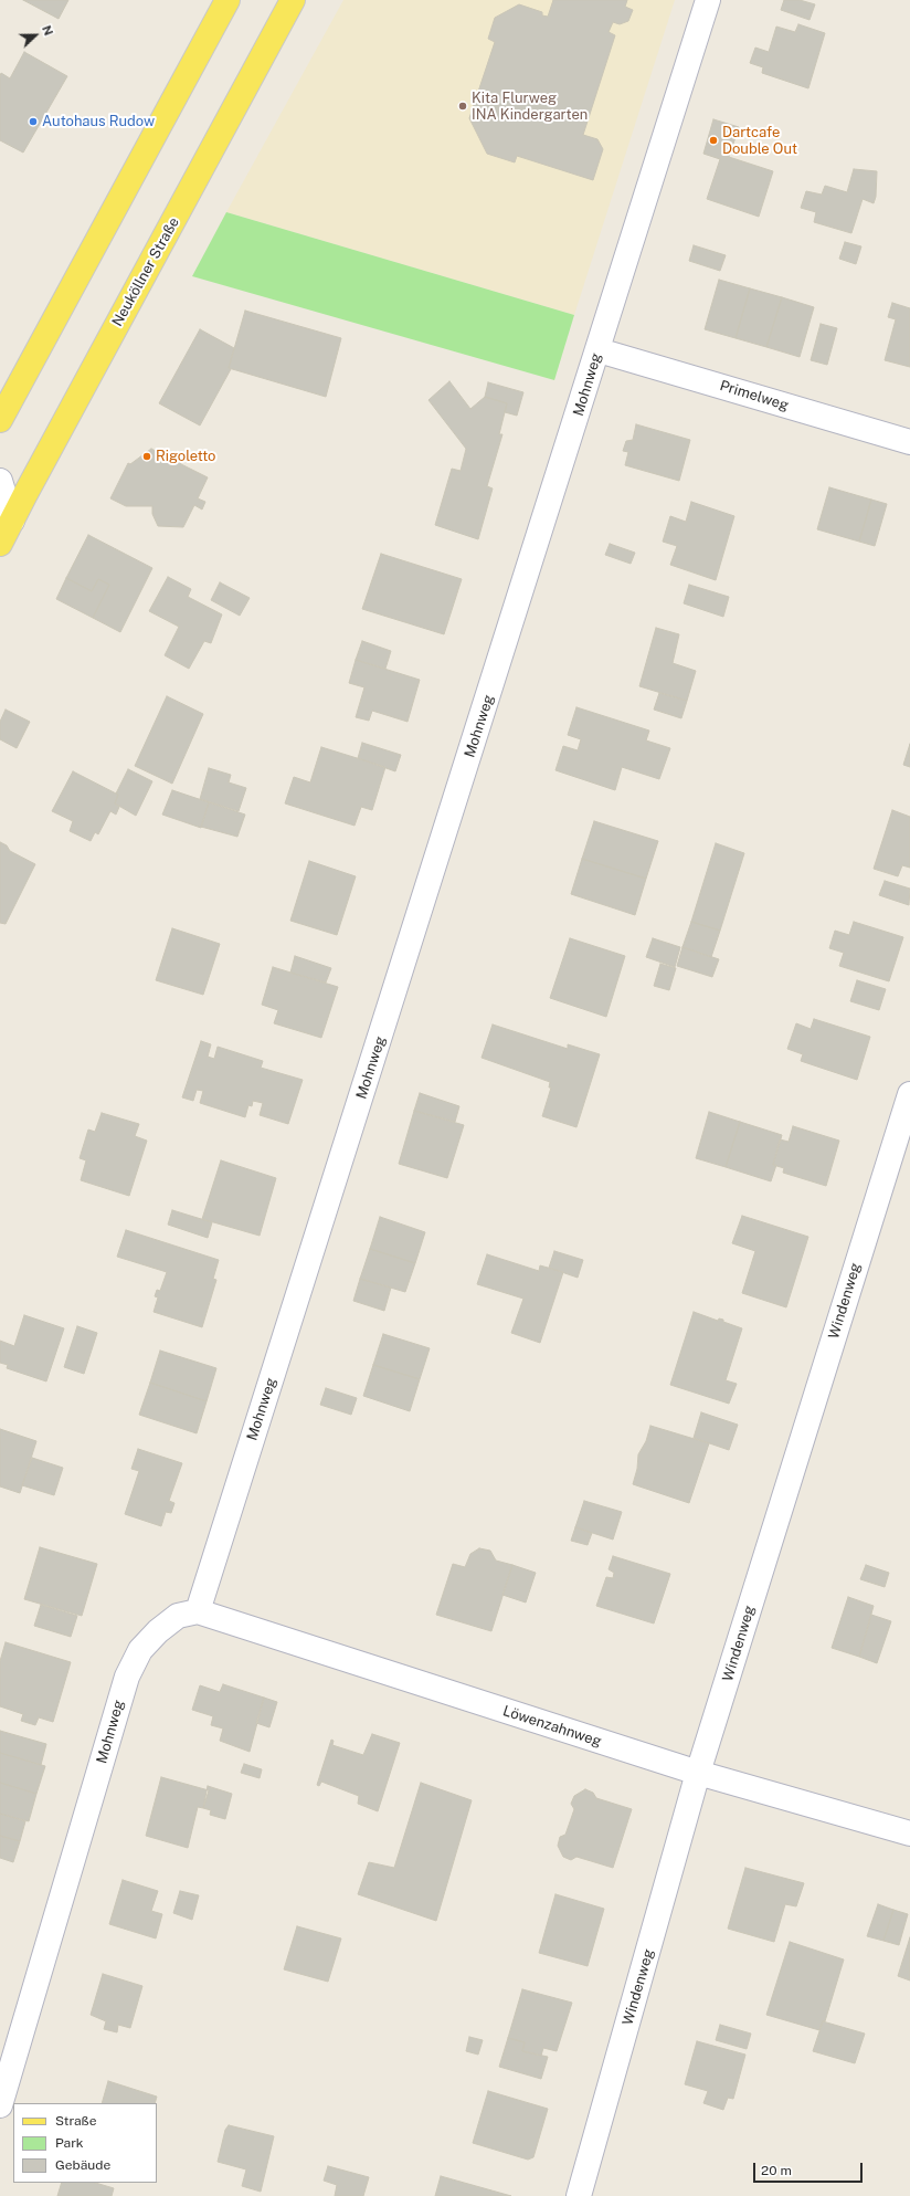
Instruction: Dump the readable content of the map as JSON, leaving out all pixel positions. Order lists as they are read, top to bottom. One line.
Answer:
{"streets":{"main road":["Neuköllner Straße"],"street":["Mohnweg","Primelweg","Windenweg","Löwenzahnweg"]},"crossings":[["Mohnweg","Primelweg"],["Mohnweg","Löwenzahnweg"],["Windenweg","Löwenzahnweg"]],"places":["Kita Flurweg INA Kindergarten","Autohaus Rudow","Dartcafe Double Out","Rigoletto"],"legend":["Straße","Park","Gebäude"],"scale_bar":"20 m","north":"right"}
